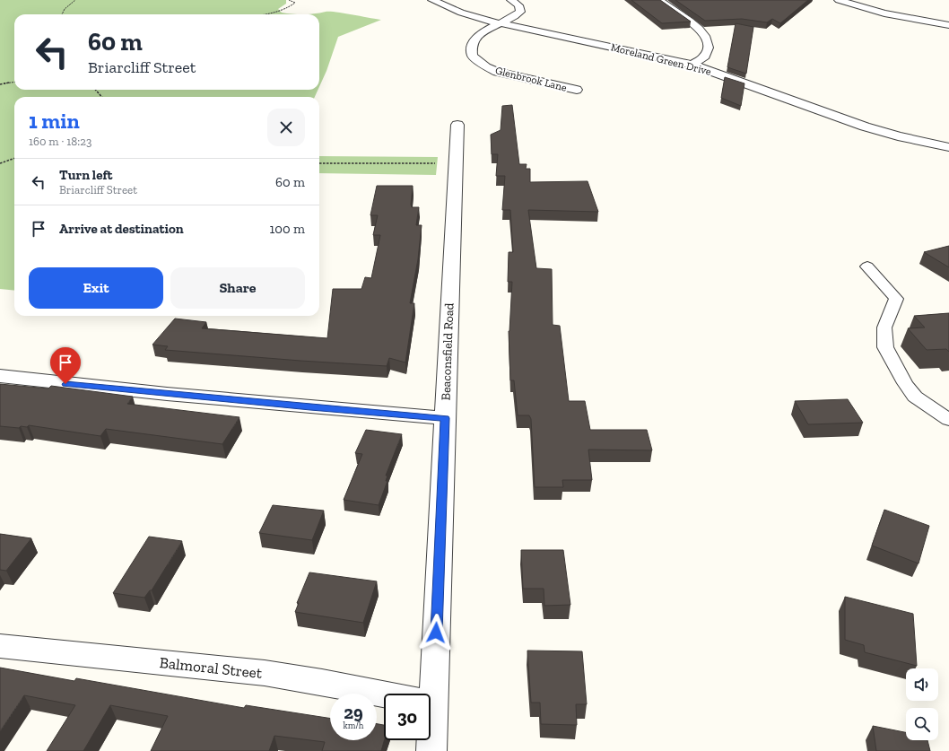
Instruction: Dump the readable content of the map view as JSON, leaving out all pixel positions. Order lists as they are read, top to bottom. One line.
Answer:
{"streets":{"street":["Moreland Green Drive","Glenbrook Lane","Beaconsfield Road","Balmoral Street"]},"crossings":[["Moreland Green Drive","Glenbrook Lane"]],"page":{"turn":["60 m","Briarcliff Street"],"heading":["1 min","160 m · 18:23"],"list":[{"name":"Turn left","note":"Briarcliff Street","value":"60 m"},{"name":"Arrive at destination","value":"100 m"}],"buttons":["Exit","Share"],"speed":"29 km/h","limit":"30"}}
